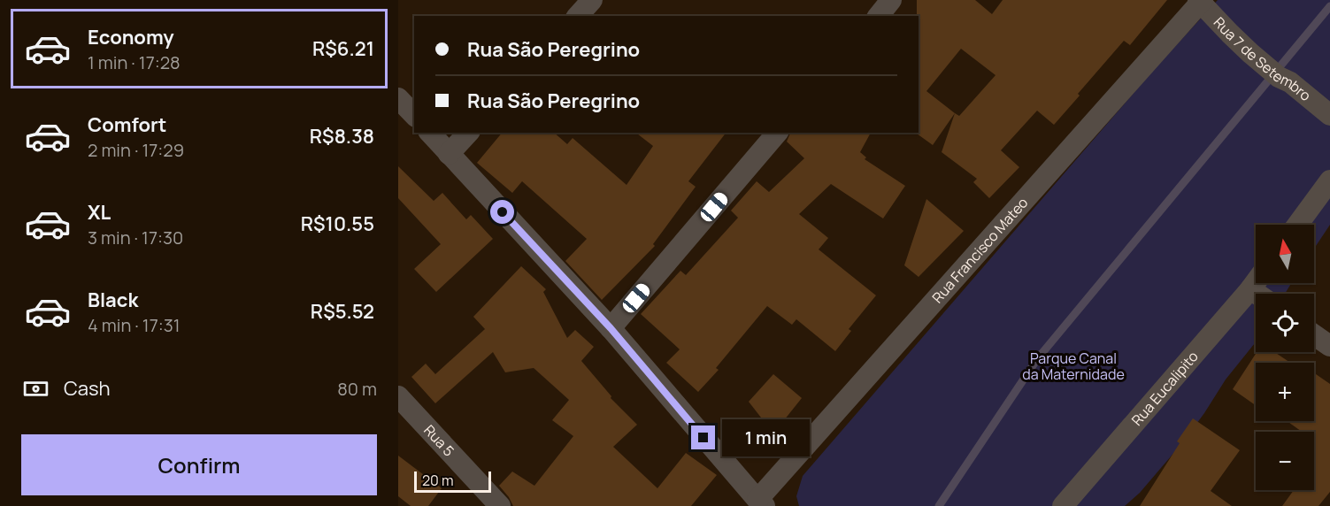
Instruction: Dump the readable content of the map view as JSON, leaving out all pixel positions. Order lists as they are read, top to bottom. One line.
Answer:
{"streets":{"street":["Rua 7 de Setembro","Rua Francisco Mateo","Rua Eucalipito","Rua 5"]},"crossings":[["Rua 7 de Setembro","Rua Francisco Mateo"]],"parks":["Parque Canal da Maternidade"],"scale_bar":"20 m","north":"top","page":{"list":[{"name":"Economy","note":"1 min · 17:28","value":"R$6.21"},{"name":"Comfort","note":"2 min · 17:29","value":"R$8.38"},{"name":"XL","note":"3 min · 17:30","value":"R$10.55"},{"name":"Black","note":"4 min · 17:31","value":"R$5.52"}],"banner":["Rua São Peregrino","Rua São Peregrino"],"map_buttons":["+","−"],"pay":["Cash","80 m"],"bubble":"1 min","buttons":"Confirm","scale":"20 m"}}
